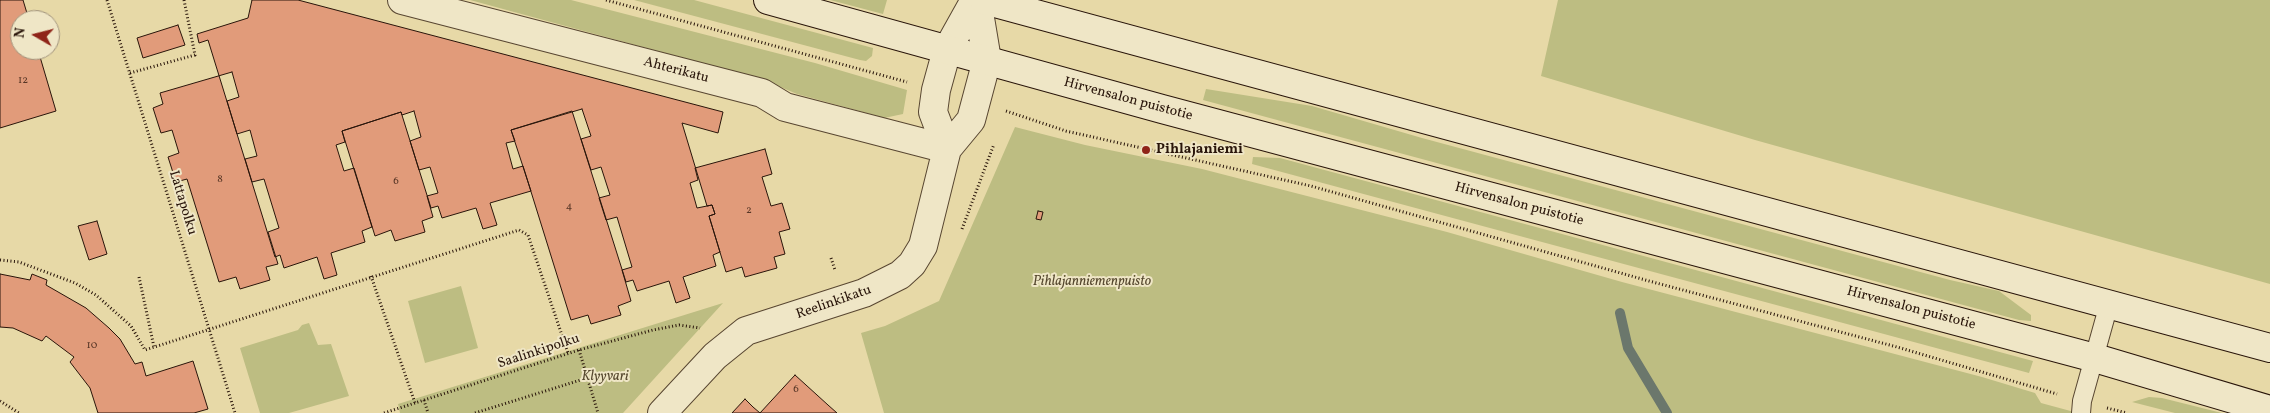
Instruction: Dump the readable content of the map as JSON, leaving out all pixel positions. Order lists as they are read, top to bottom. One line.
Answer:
{"streets":{"main road":["Ahterikatu","Hirvensalon puistotie","Reelinkikatu"],"path":["Lattapolku","Saalinkipolku"]},"crossings":[["Ahterikatu","Reelinkikatu"],["Hirvensalon puistotie","Reelinkikatu"]],"parks":["Pihlajanniemenpuisto","Klyyvari"],"places":["Pihlajaniemi"],"house_numbers":["12","8","6","4","2","10","6"],"north":"left"}
